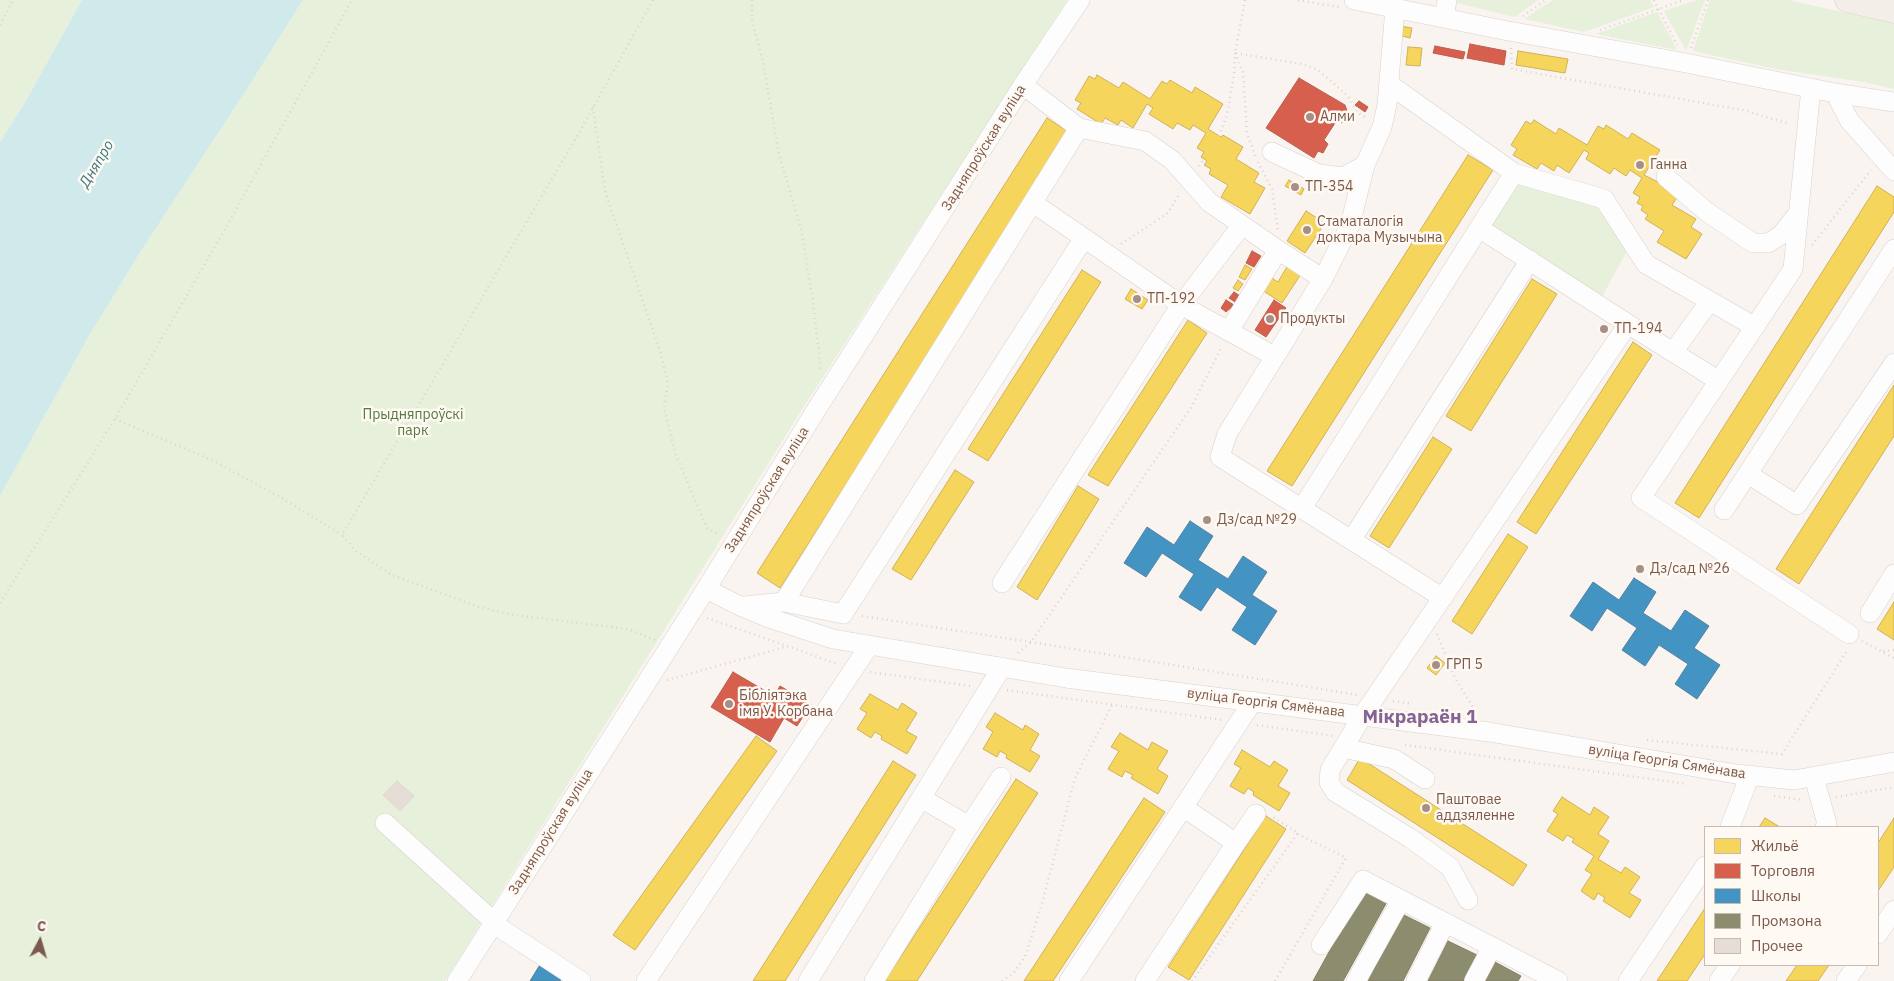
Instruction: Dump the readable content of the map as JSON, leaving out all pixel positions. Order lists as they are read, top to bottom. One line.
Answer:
{"streets":{"street":["Задняпроўская вуліца","вуліца Георгія Сямёнава"]},"crossings":[["Задняпроўская вуліца","вуліца Георгія Сямёнава"]],"districts":["Мікрараён 1"],"water":["Дняпро"],"parks":["Прыдняпроўскі парк"],"places":["Алми","Ганна","ТП-354","Стаматалогія доктара Музычына","ТП-192","Продукты","ТП-194","Дз/сад №29","Дз/сад №26","ГРП 5","Бібліятэка імя У. Корбана","Паштовае аддзяленне"],"legend":["Жильё","Торговля","Школы","Промзона","Прочее"],"north":"top"}
